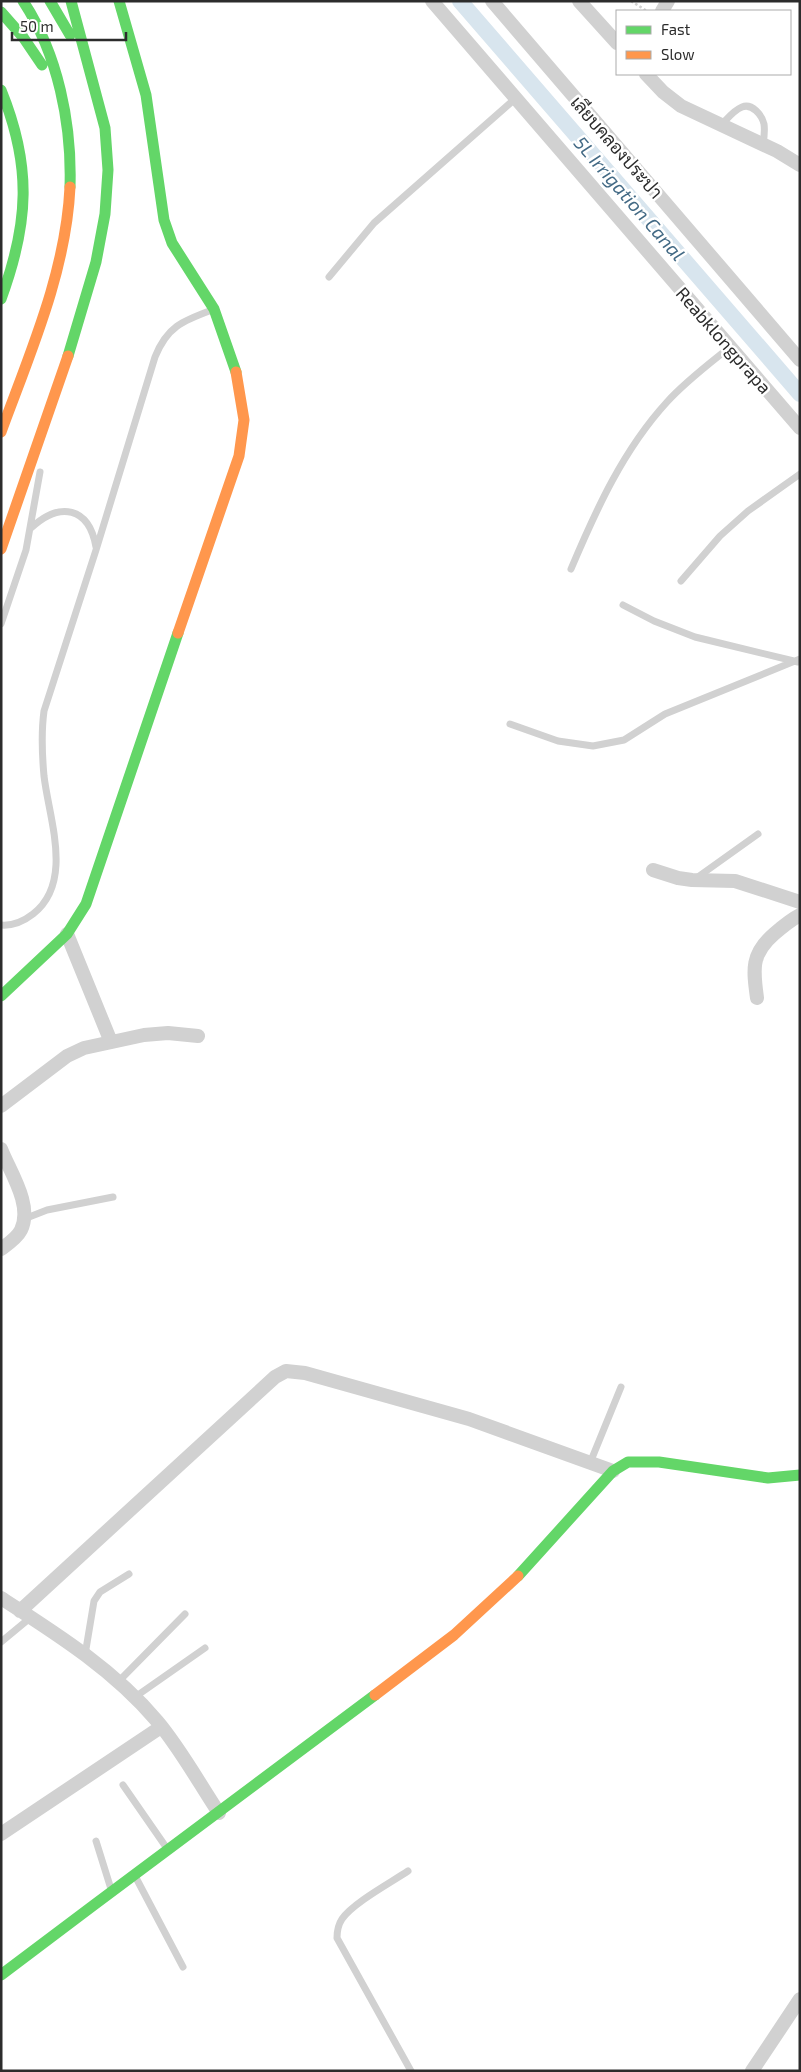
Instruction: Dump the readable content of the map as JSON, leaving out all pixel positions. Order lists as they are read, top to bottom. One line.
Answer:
{"streets":{"street":["เลียบคลองประปา","Reabklongprapa"]},"water":["5L Irrigation Canal"],"legend":["Fast","Slow"],"scale_bar":"50 m"}
